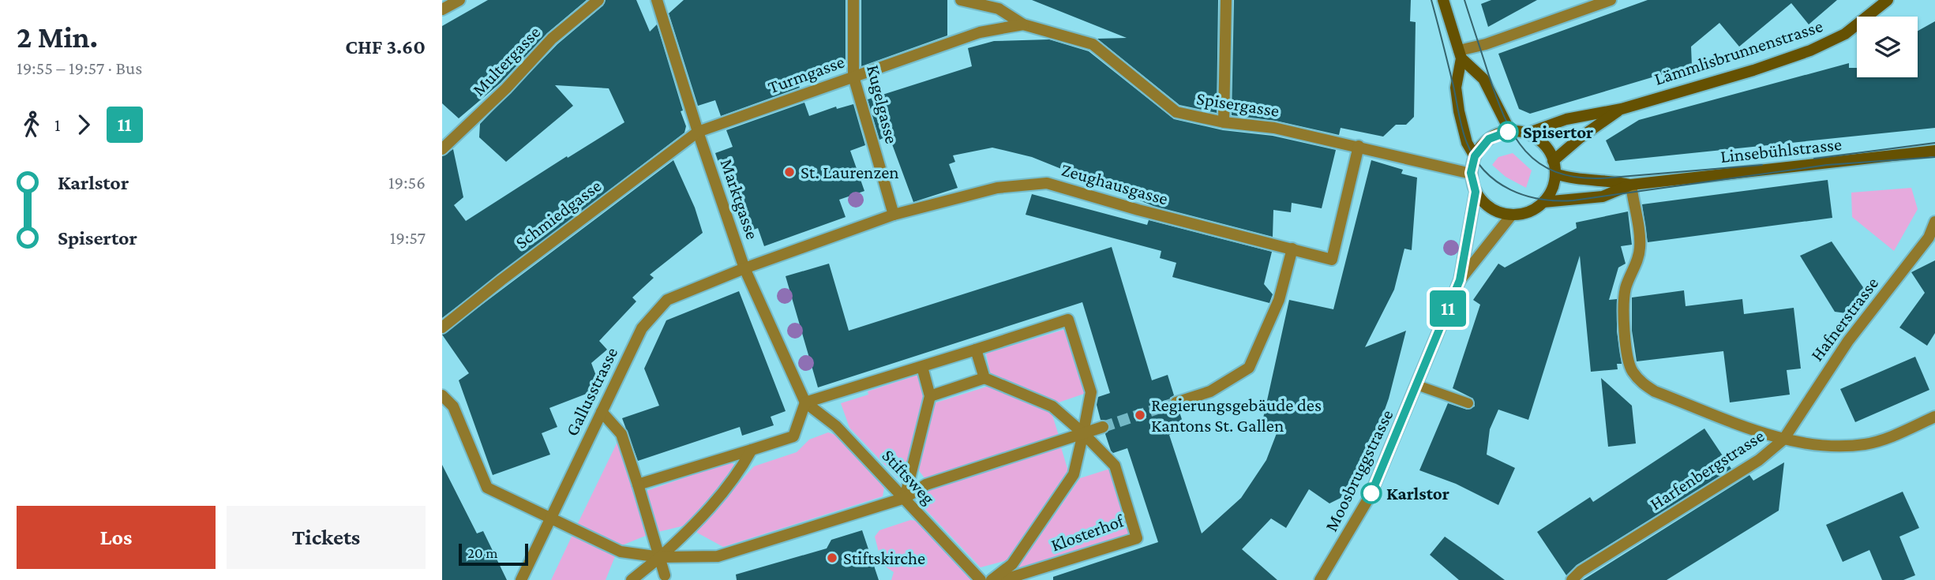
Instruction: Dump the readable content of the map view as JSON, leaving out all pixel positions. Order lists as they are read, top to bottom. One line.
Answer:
{"streets":{"main road":["Lämmlisbrunnenstrasse","Linsebühlstrasse"],"street":["Multergasse","Turmgasse","Kugelgasse","Spisergasse","Zeughausgasse","Marktgasse","Schmiedgasse","Hafnerstrasse","Gallusstrasse","Harfenbergstrasse","Moosbruggstrasse","Stiftsweg","Klosterhof"]},"crossings":[["Lämmlisbrunnenstrasse","Spisergasse"],["Lämmlisbrunnenstrasse","Linsebühlstrasse"],["Lämmlisbrunnenstrasse","Moosbruggstrasse"],["Turmgasse","Kugelgasse"],["Turmgasse","Spisergasse"],["Turmgasse","Marktgasse"],["Turmgasse","Schmiedgasse"],["Kugelgasse","Zeughausgasse"],["Spisergasse","Linsebühlstrasse"],["Spisergasse","Zeughausgasse"],["Spisergasse","Moosbruggstrasse"],["Linsebühlstrasse","Harfenbergstrasse"],["Linsebühlstrasse","Moosbruggstrasse"],["Zeughausgasse","Marktgasse"],["Zeughausgasse","Gallusstrasse"],["Marktgasse","Schmiedgasse"],["Marktgasse","Gallusstrasse"],["Marktgasse","Stiftsweg"],["Marktgasse","Klosterhof"],["Hafnerstrasse","Harfenbergstrasse"],["Stiftsweg","Klosterhof"]],"places":["Spisertor","St. Laurenzen","Regierungsgebäude des Kantons St. Gallen","Karlstor","Stiftskirche"],"lines":["bus line 11"],"scale_bar":"20 m","page":{"heading":["2 Min.","19:55 – 19:57 · Bus","CHF 3.60"],"on_map":"11","legs":["1","11"],"list":[{"name":"Karlstor","value":"19:56"},{"name":"Spisertor","value":"19:57"}],"buttons":["Los","Tickets"],"scale":"20 m"}}
